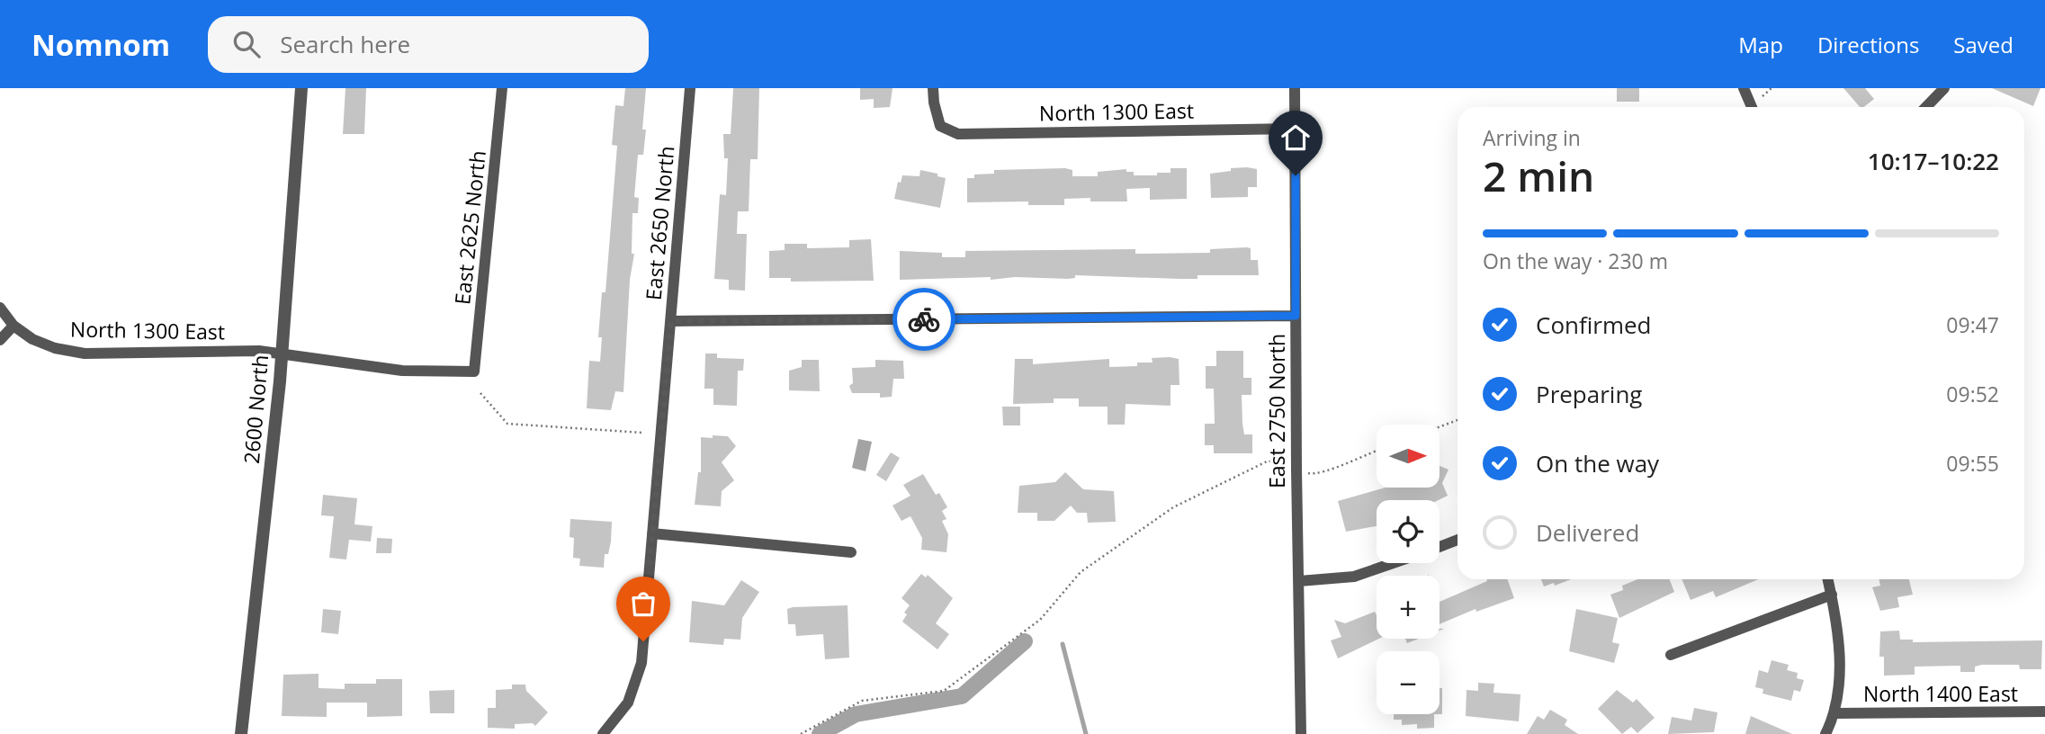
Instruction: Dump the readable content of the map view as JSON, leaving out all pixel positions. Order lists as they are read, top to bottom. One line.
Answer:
{"streets":{"street":["North 1300 East","East 2650 North","East 2625 North","2600 North","East 2750 North","North 1400 East"]},"crossings":[["North 1300 East","East 2625 North"],["North 1300 East","2600 North"],["North 1300 East","East 2750 North"]],"north":"right","page":{"header":"Nomnom","search":"Search here","nav":["Map","Directions","Saved"],"heading":["2 min","Arriving in","10:17–10:22"],"bar":"On the way · 230 m","list":[["Confirmed","09:47"],["Preparing","09:52"],["On the way","09:55"],"Delivered"],"map_buttons":["+","−"]}}
